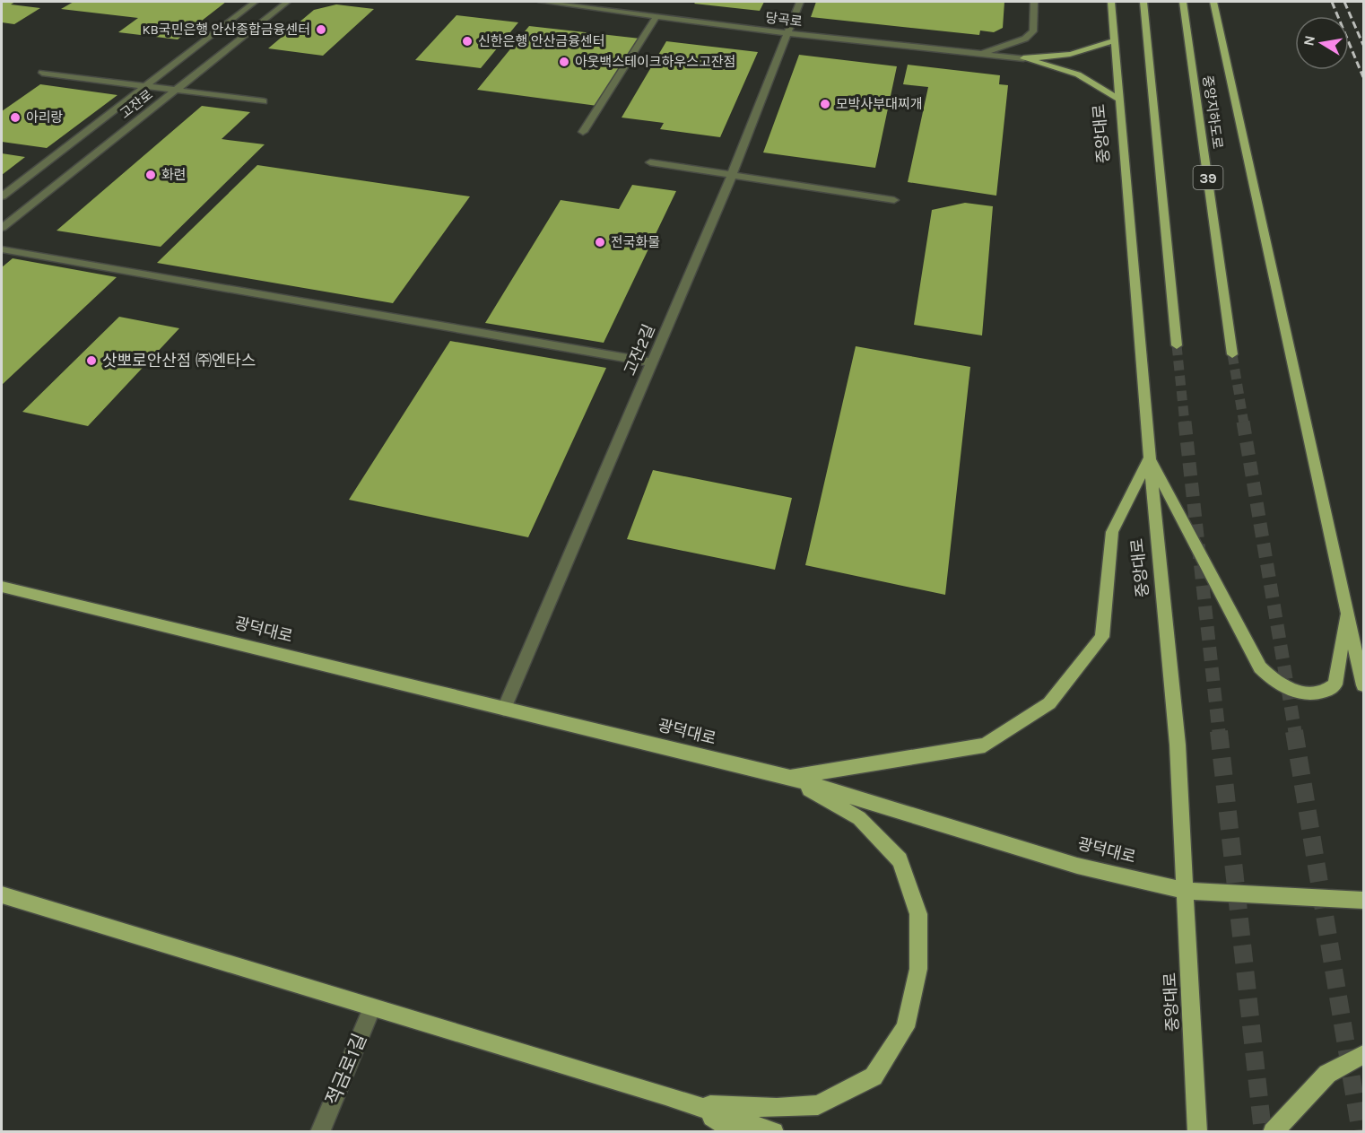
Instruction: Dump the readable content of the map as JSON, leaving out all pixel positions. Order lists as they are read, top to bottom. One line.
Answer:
{"streets":{"main road":["중앙지하도로","중앙대로","39","광덕대로"],"street":["당곡로","고잔로","고잔2길","적금로1길"]},"crossings":[["당곡로","고잔2길"],["중앙대로","광덕대로"],["고잔2길","광덕대로"]],"places":["KB국민은행 안산종합금융센터","신한은행 안산금융센터","아웃백스테이크하우스고잔점","모박사부대찌개","아리랑","화련","전국화물","삿뽀로안산점 ㈜엔타스"],"north":"left"}
